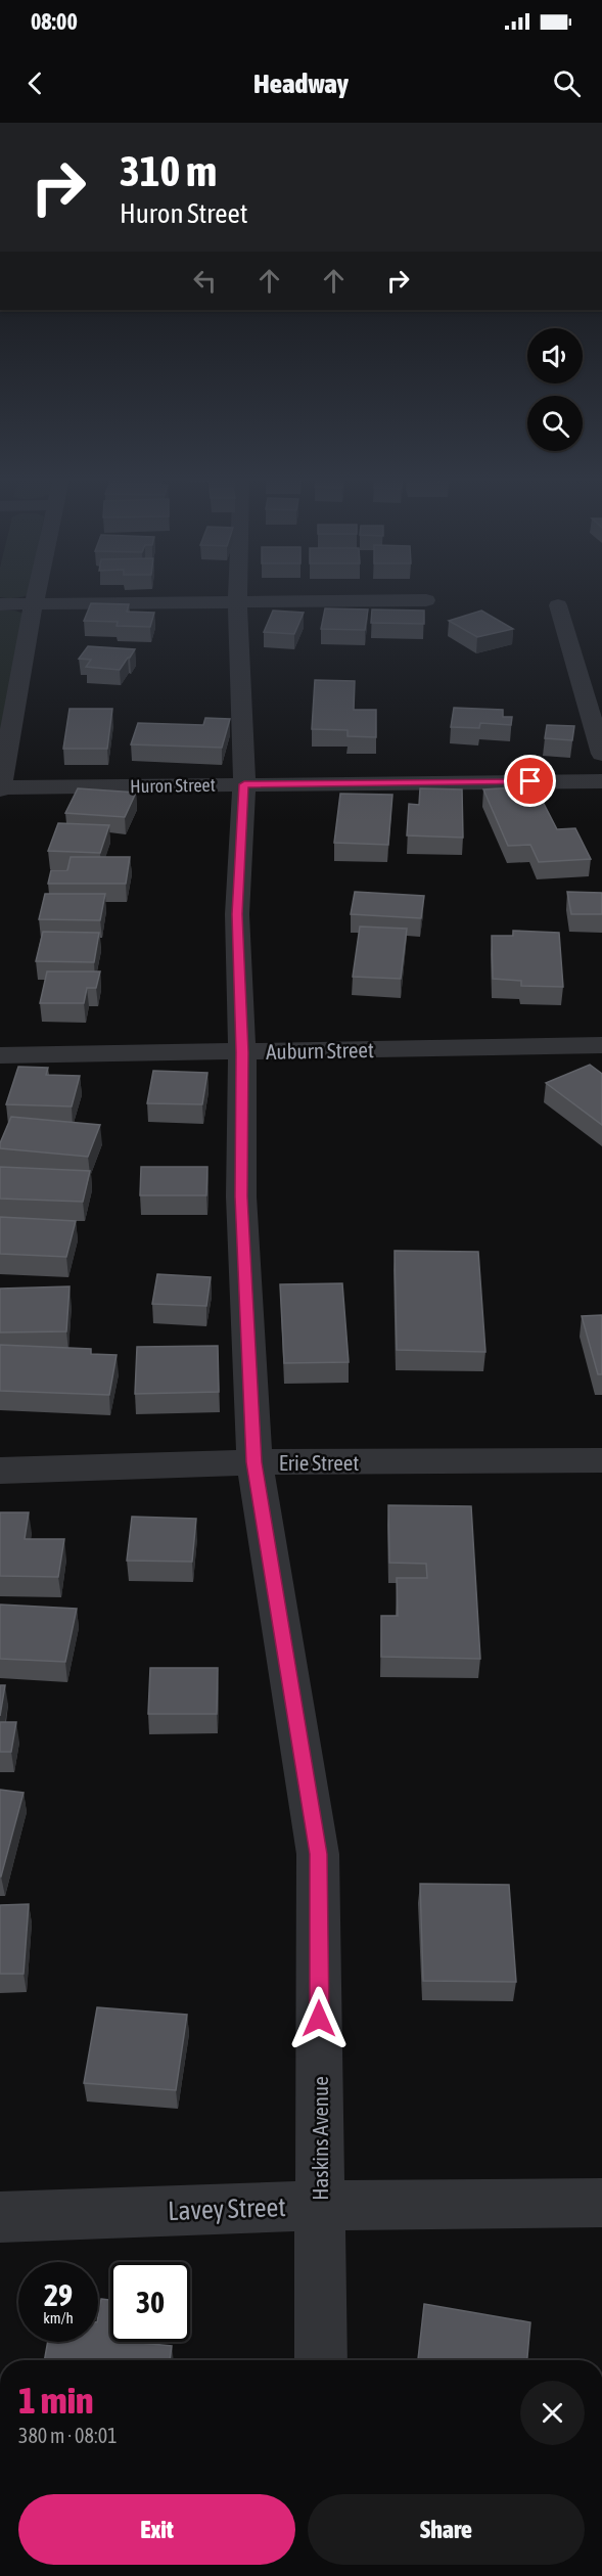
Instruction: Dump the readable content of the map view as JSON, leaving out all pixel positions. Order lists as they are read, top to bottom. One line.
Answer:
{"streets":{"street":["Huron Street","Auburn Street","Erie Street","Haskins Avenue","Lavey Street"]},"crossings":[["Huron Street","Haskins Avenue"],["Auburn Street","Haskins Avenue"],["Erie Street","Haskins Avenue"],["Haskins Avenue","Lavey Street"]],"page":{"status":"08:00","header":"Headway","turn":["310 m","Huron Street"],"speed":"29 km/h","limit":"30","heading":["1 min","380 m · 08:01"],"buttons":["Exit","Share"]}}
